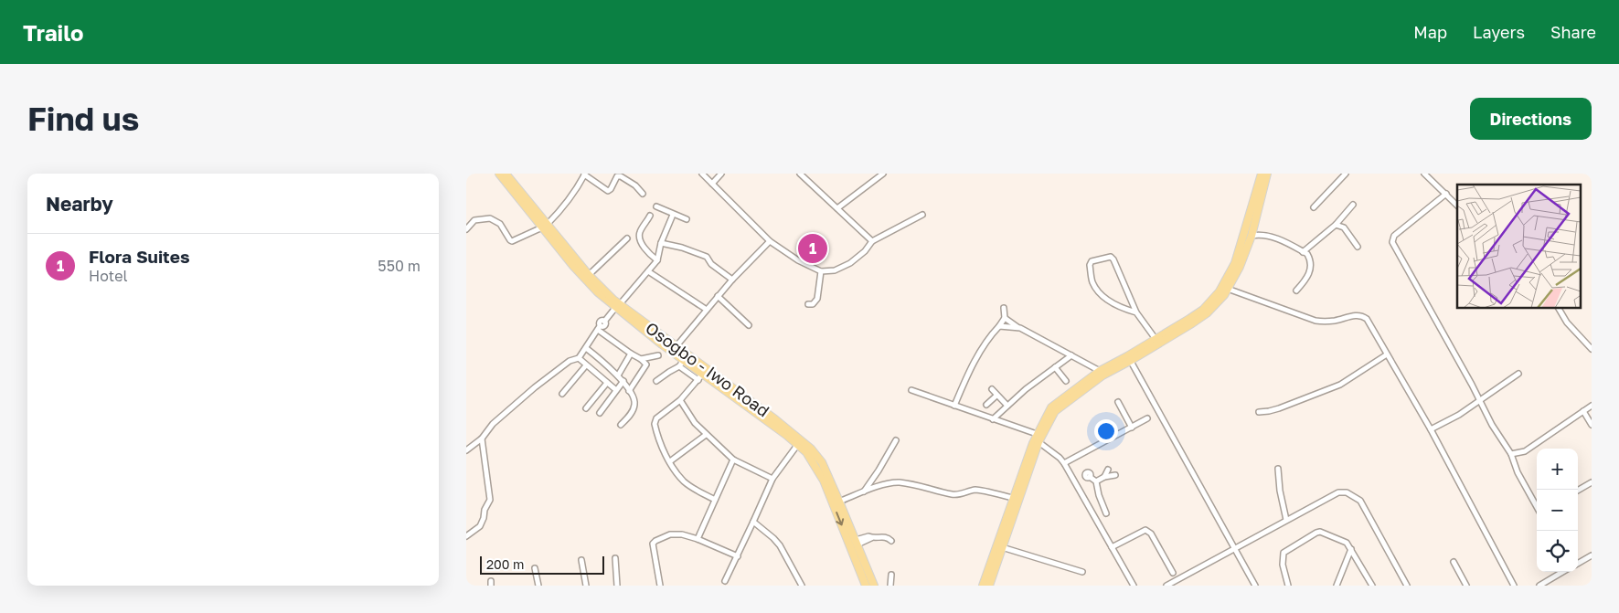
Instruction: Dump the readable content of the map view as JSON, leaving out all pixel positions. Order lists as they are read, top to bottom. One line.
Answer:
{"streets":{"main road":["Osogbo - Iwo Road"]},"scale_bar":"200 m","page":{"header":"Trailo","nav":["Map","Layers","Share"],"buttons":"Directions","title":"Find us","heading":"Nearby","pins":"1","list":[{"mark":"1","name":"Flora Suites","note":"Hotel","value":"550 m"}],"map_buttons":["+","−"],"scale":"200 m"}}
